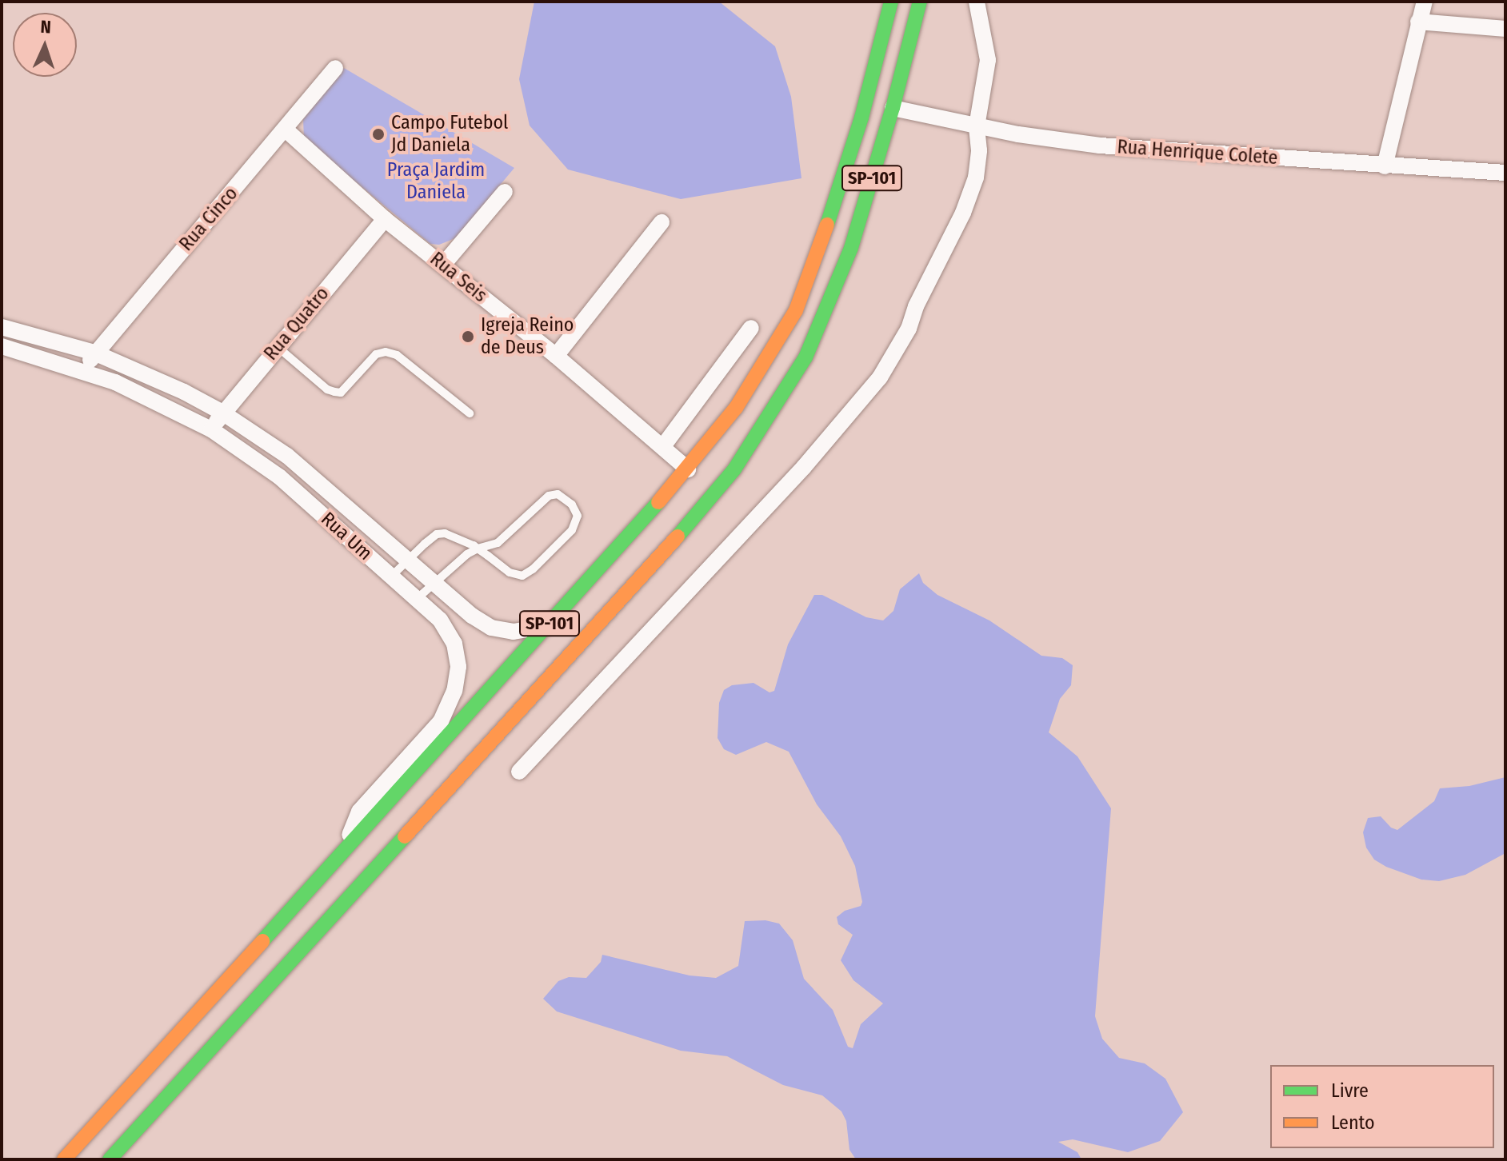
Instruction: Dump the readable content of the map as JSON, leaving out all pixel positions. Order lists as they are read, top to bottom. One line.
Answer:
{"streets":{"highway":["SP-101"],"street":["Rua Henrique Colete","Rua Cinco","Rua Seis","Rua Quatro","Rua Um"]},"crossings":[["Rua Henrique Colete","SP-101"],["SP-101","Rua Seis"],["SP-101","Rua Um"],["Rua Cinco","Rua Seis"],["Rua Cinco","Rua Um"],["Rua Seis","Rua Quatro"],["Rua Quatro","Rua Um"]],"parks":["Praça Jardim Daniela"],"places":["Campo Futebol Jd Daniela","Igreja Reino de Deus"],"legend":["Livre","Lento"],"north":"top"}
